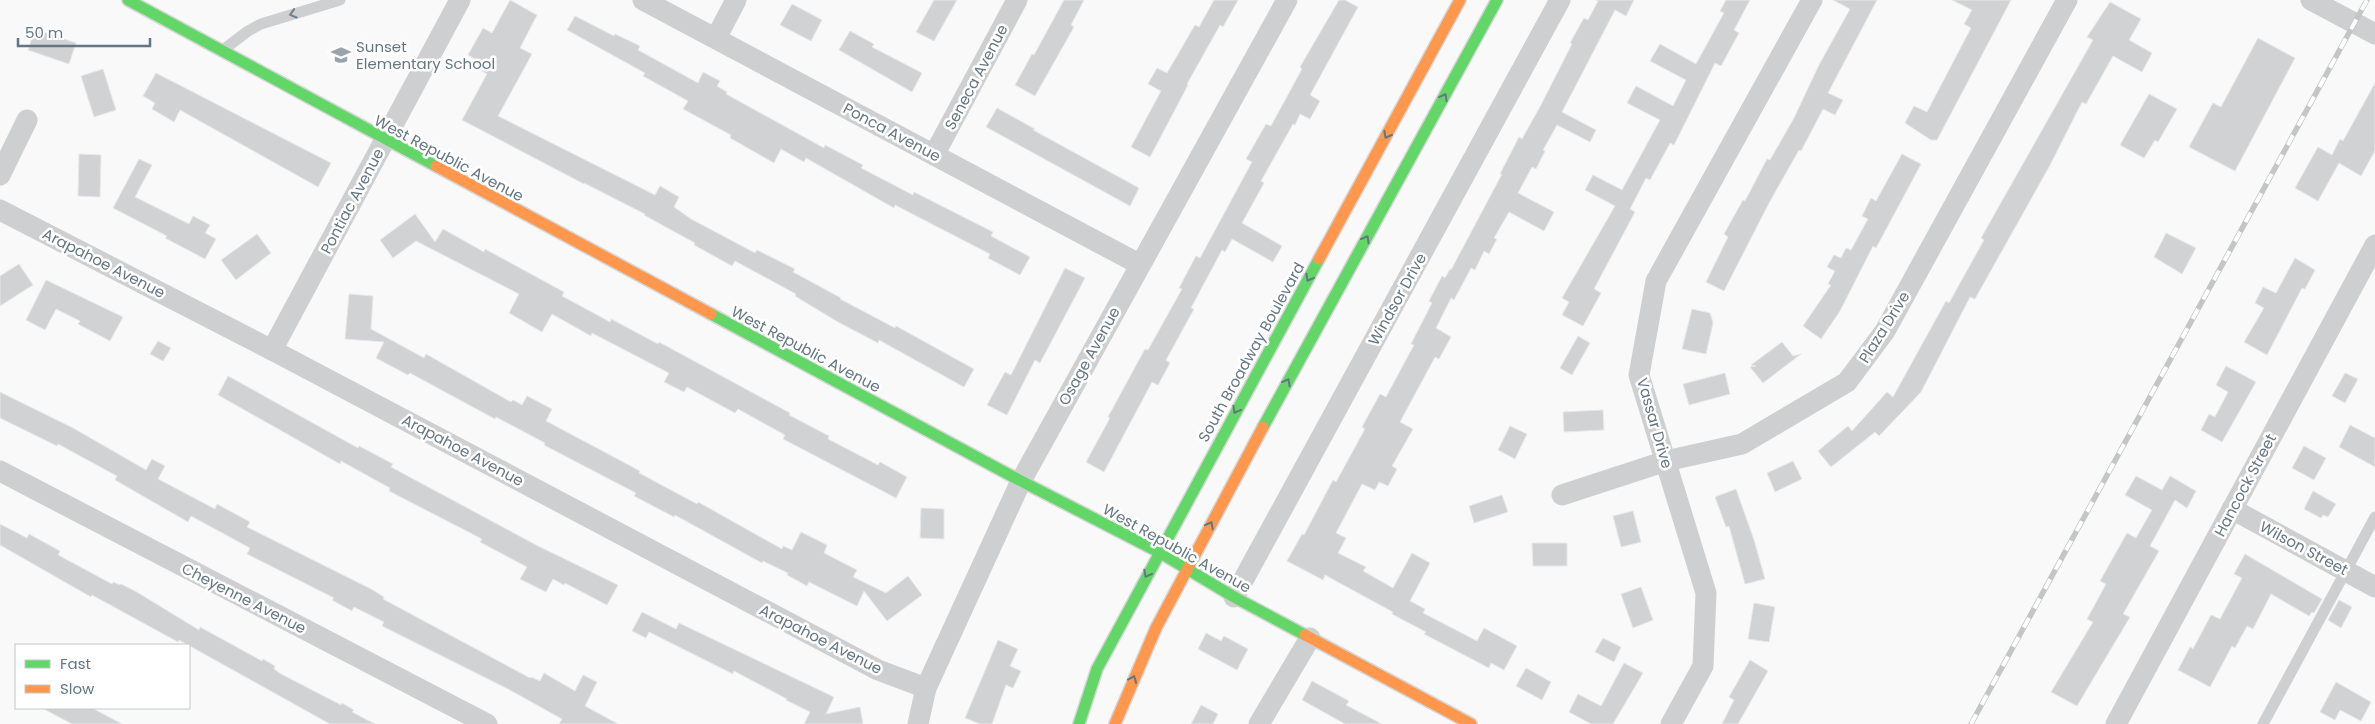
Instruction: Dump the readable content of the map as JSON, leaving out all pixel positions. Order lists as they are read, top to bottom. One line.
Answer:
{"streets":{"main road":["West Republic Avenue","South Broadway Boulevard"],"street":["Seneca Avenue","Ponca Avenue","Pontiac Avenue","Arapahoe Avenue","Windsor Drive","Plaza Drive","Osage Avenue","Vassar Drive","Hancock Street","Wilson Street","Cheyenne Avenue"]},"crossings":[["Seneca Avenue","Ponca Avenue"],["Ponca Avenue","Osage Avenue"],["West Republic Avenue","Pontiac Avenue"],["West Republic Avenue","Windsor Drive"],["West Republic Avenue","South Broadway Boulevard"],["West Republic Avenue","Osage Avenue"],["Pontiac Avenue","Arapahoe Avenue"],["Arapahoe Avenue","Osage Avenue"],["Plaza Drive","Vassar Drive"],["Hancock Street","Wilson Street"]],"places":{"school or university":["Sunset Elementary School"]},"legend":["Fast","Slow"],"scale_bar":"50 m"}
